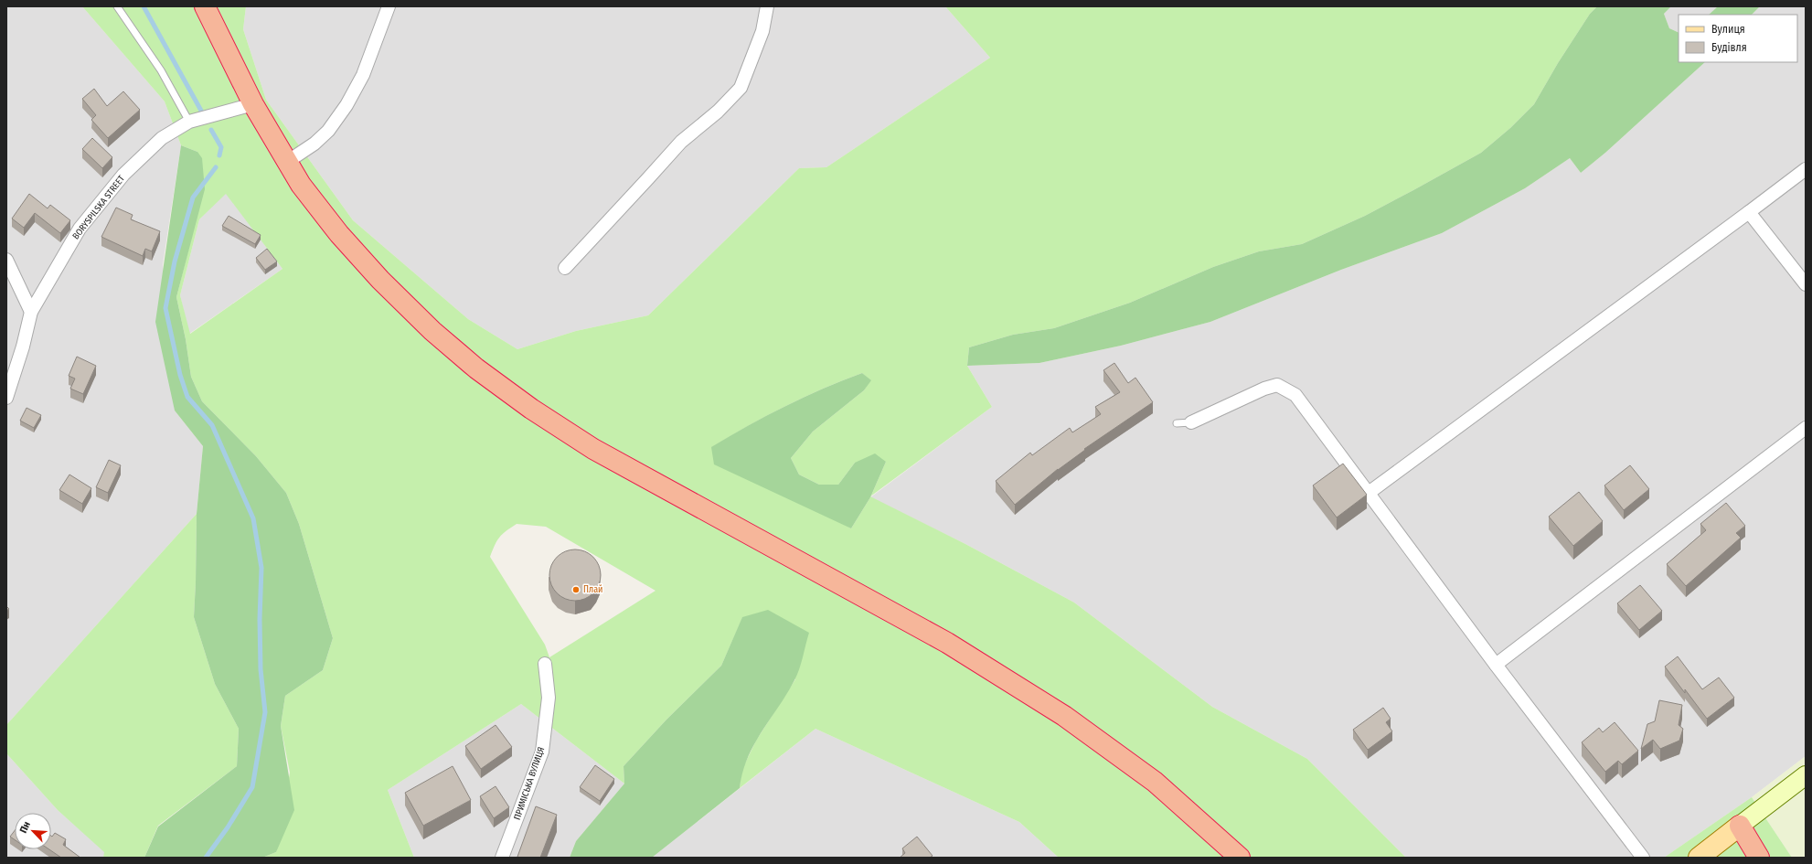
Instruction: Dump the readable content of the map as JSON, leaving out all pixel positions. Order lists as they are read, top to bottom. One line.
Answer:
{"streets":{"street":["BORYSPILSKA STREET","ПРИМІСЬКА ВУЛИЦЯ"]},"places":["Плай"],"legend":["Вулиця","Будівля"],"north":"top left"}
